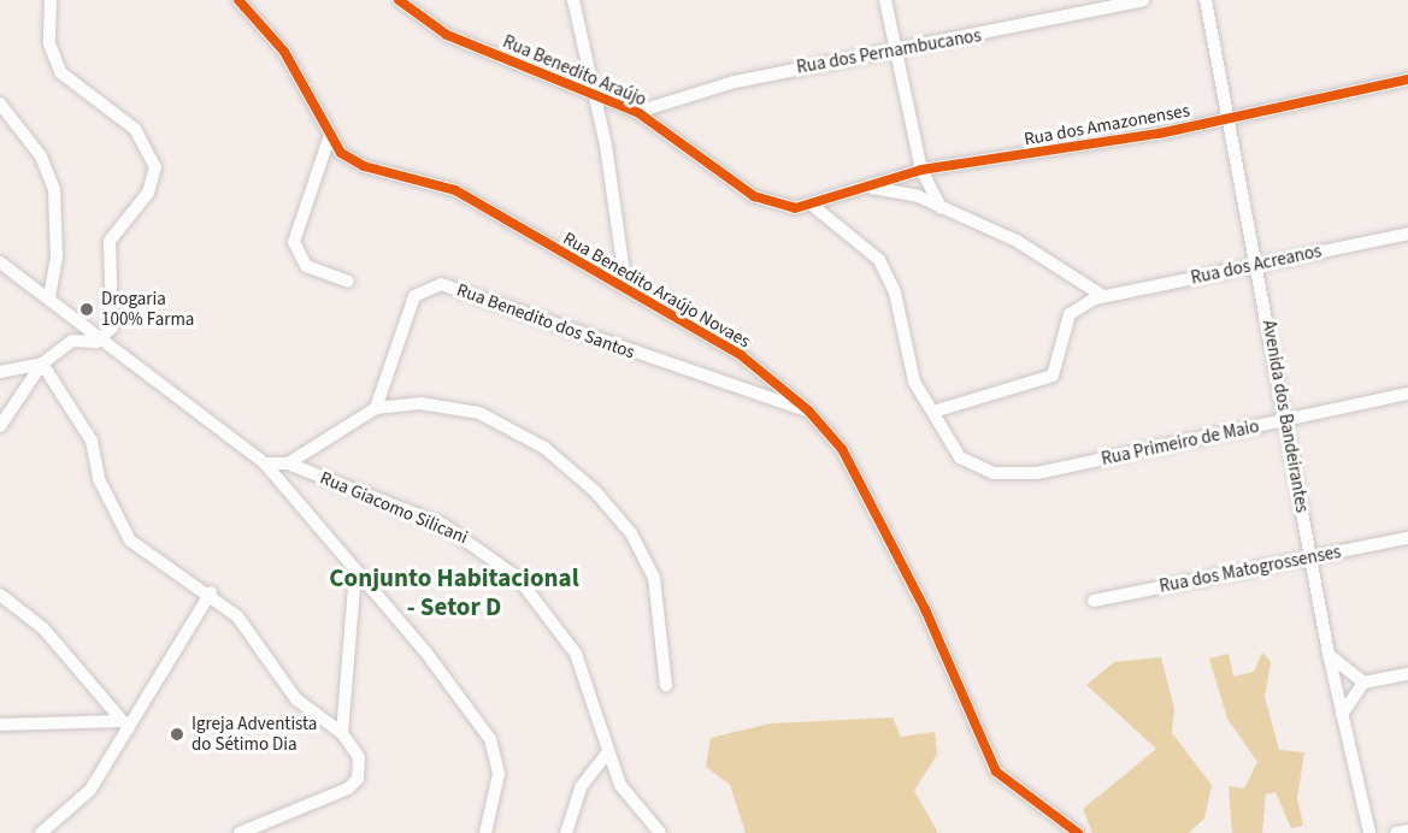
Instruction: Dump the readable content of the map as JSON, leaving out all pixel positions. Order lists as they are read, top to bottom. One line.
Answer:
{"streets":{"street":["Rua dos Pernambucanos","Rua Benedito Araújo","Rua dos Amazonenses","Rua dos Acreanos","Rua Benedito Araújo Novaes","Rua Benedito dos Santos","Avenida dos Bandeirantes","Rua Primeiro de Maio","Rua Giacomo Silicani","Rua dos Matogrossenses"]},"crossings":[["Rua dos Pernambucanos","Rua Benedito Araújo"],["Rua Benedito Araújo","Rua dos Amazonenses"],["Rua dos Amazonenses","Avenida dos Bandeirantes"],["Rua dos Acreanos","Avenida dos Bandeirantes"],["Rua dos Acreanos","Rua Primeiro de Maio"],["Rua Benedito Araújo Novaes","Rua Benedito dos Santos"],["Avenida dos Bandeirantes","Rua Primeiro de Maio"],["Avenida dos Bandeirantes","Rua dos Matogrossenses"]],"districts":["Conjunto Habitacional - Setor D"],"places":["Drogaria 100% Farma","Igreja Adventista do Sétimo Dia"]}
